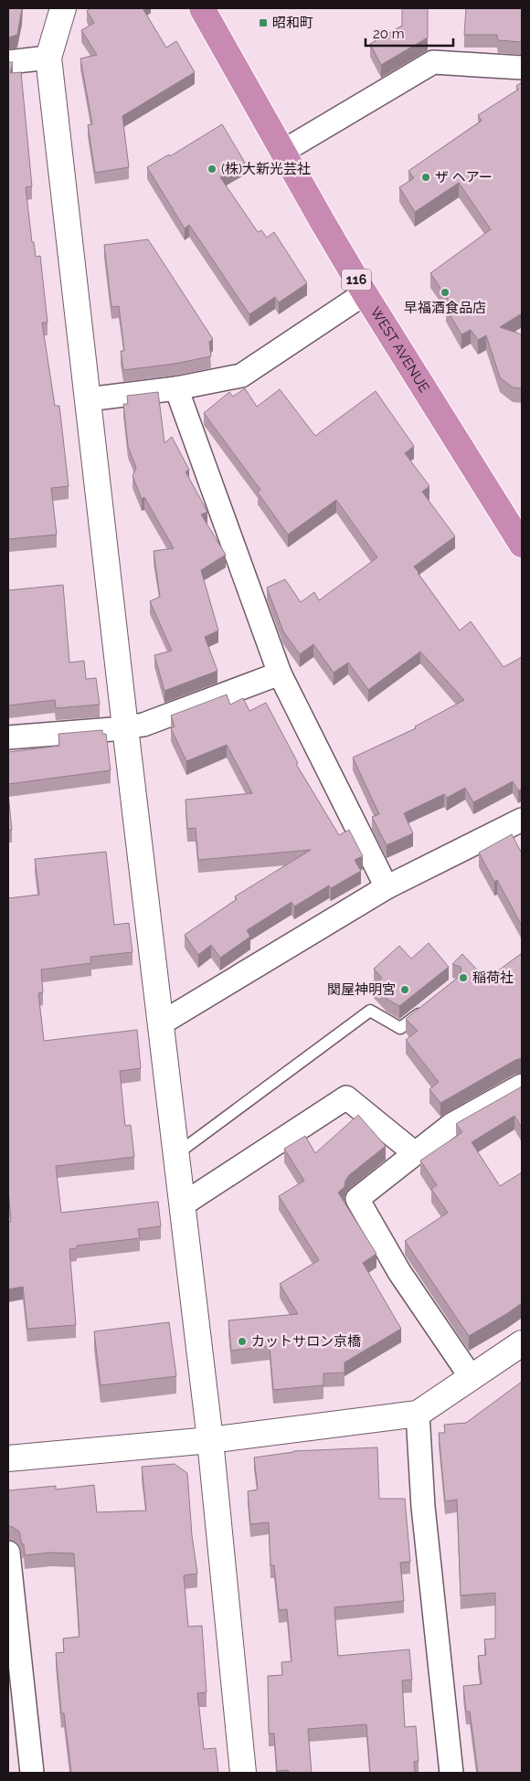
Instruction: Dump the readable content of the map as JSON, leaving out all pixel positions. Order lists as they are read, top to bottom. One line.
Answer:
{"streets":{"highway":["116","WEST AVENUE"]},"places":{"transit":["昭和町"],"other":["(株)大新光芸社","ザ ヘアー","早福酒食品店","稲荷社","関屋神明宮","カットサロン京橋"]},"scale_bar":"20 m"}
